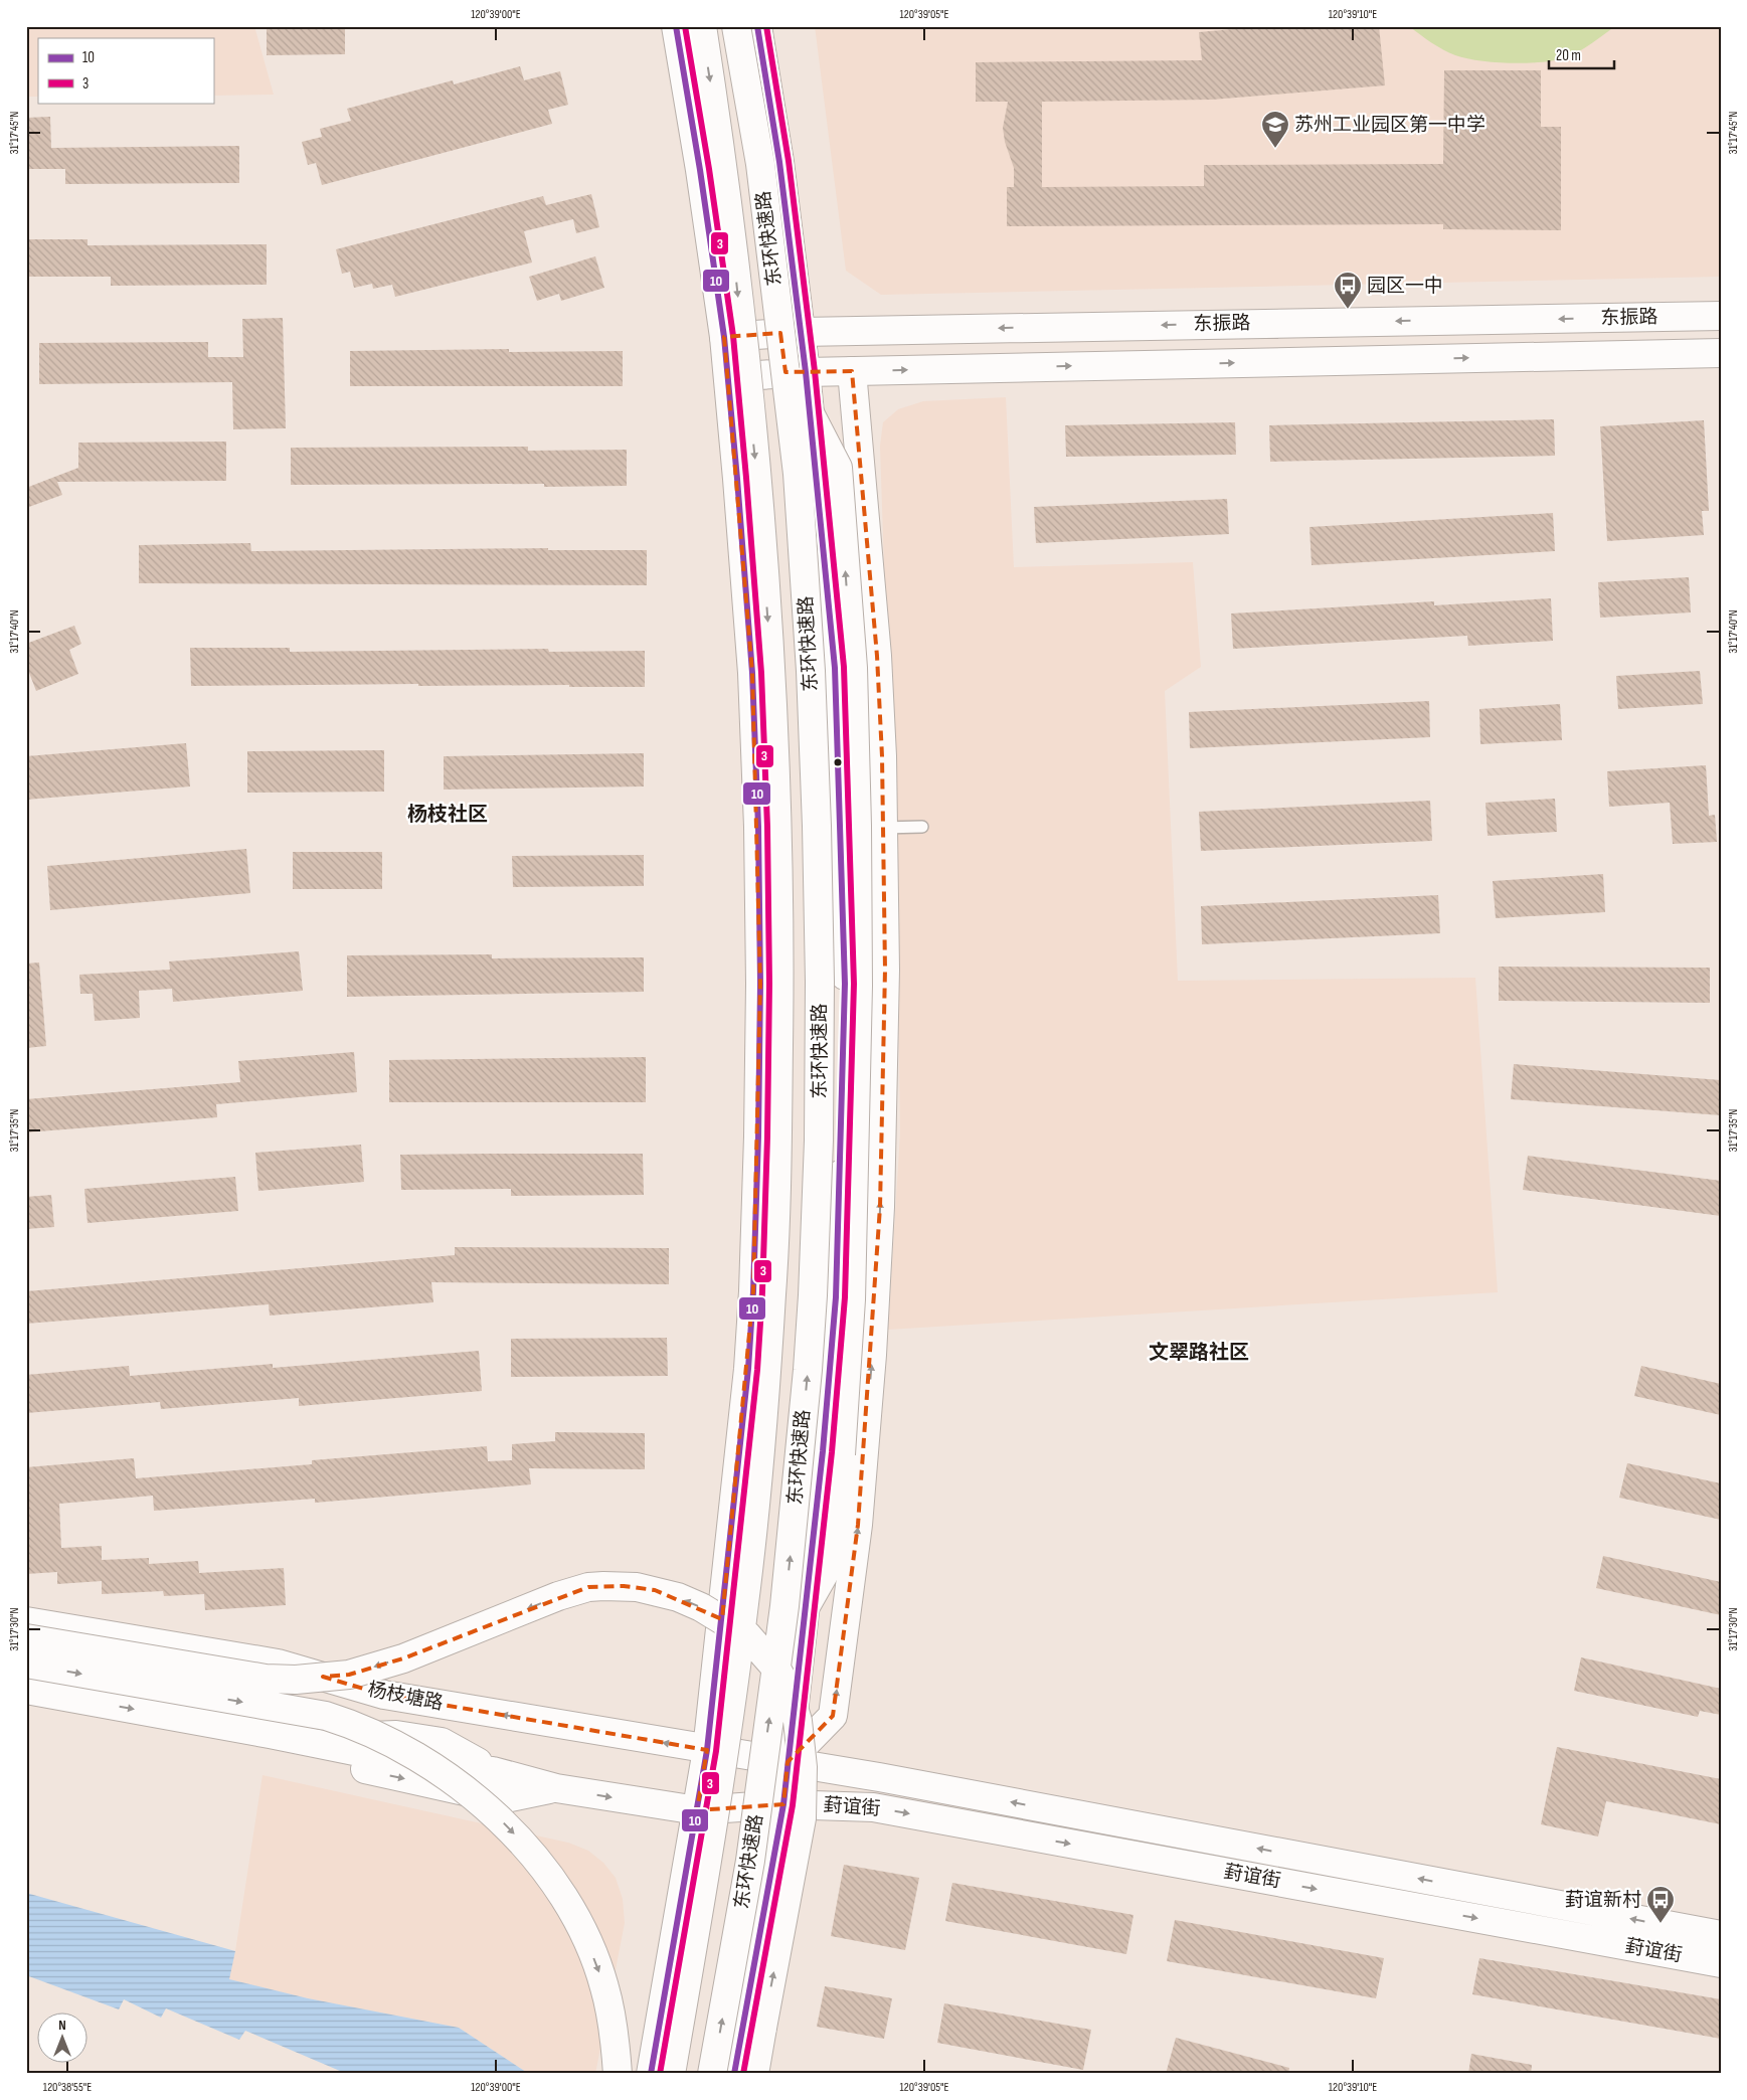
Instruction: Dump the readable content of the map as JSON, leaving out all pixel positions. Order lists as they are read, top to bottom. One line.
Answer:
{"streets":{"main road":["东环快速路","东振路","杨枝塘路","葑谊街"]},"crossings":[["东环快速路","东振路"],["杨枝塘路","葑谊街"]],"districts":["杨枝社区","文翠路社区"],"places":{"school or university":["苏州工业园区第一中学"],"bus stop":["园区一中","葑谊新村"]},"lines":["transit line 10","transit line 3"],"legend":["10","3"],"scale_bar":"20 m","north":"top","coordinates":["120°39'00\"E","120°39'05\"E","120°39'10\"E","31°17'45\"N","31°17'40\"N","31°17'35\"N","31°17'30\"N","120°38'55\"E"]}
